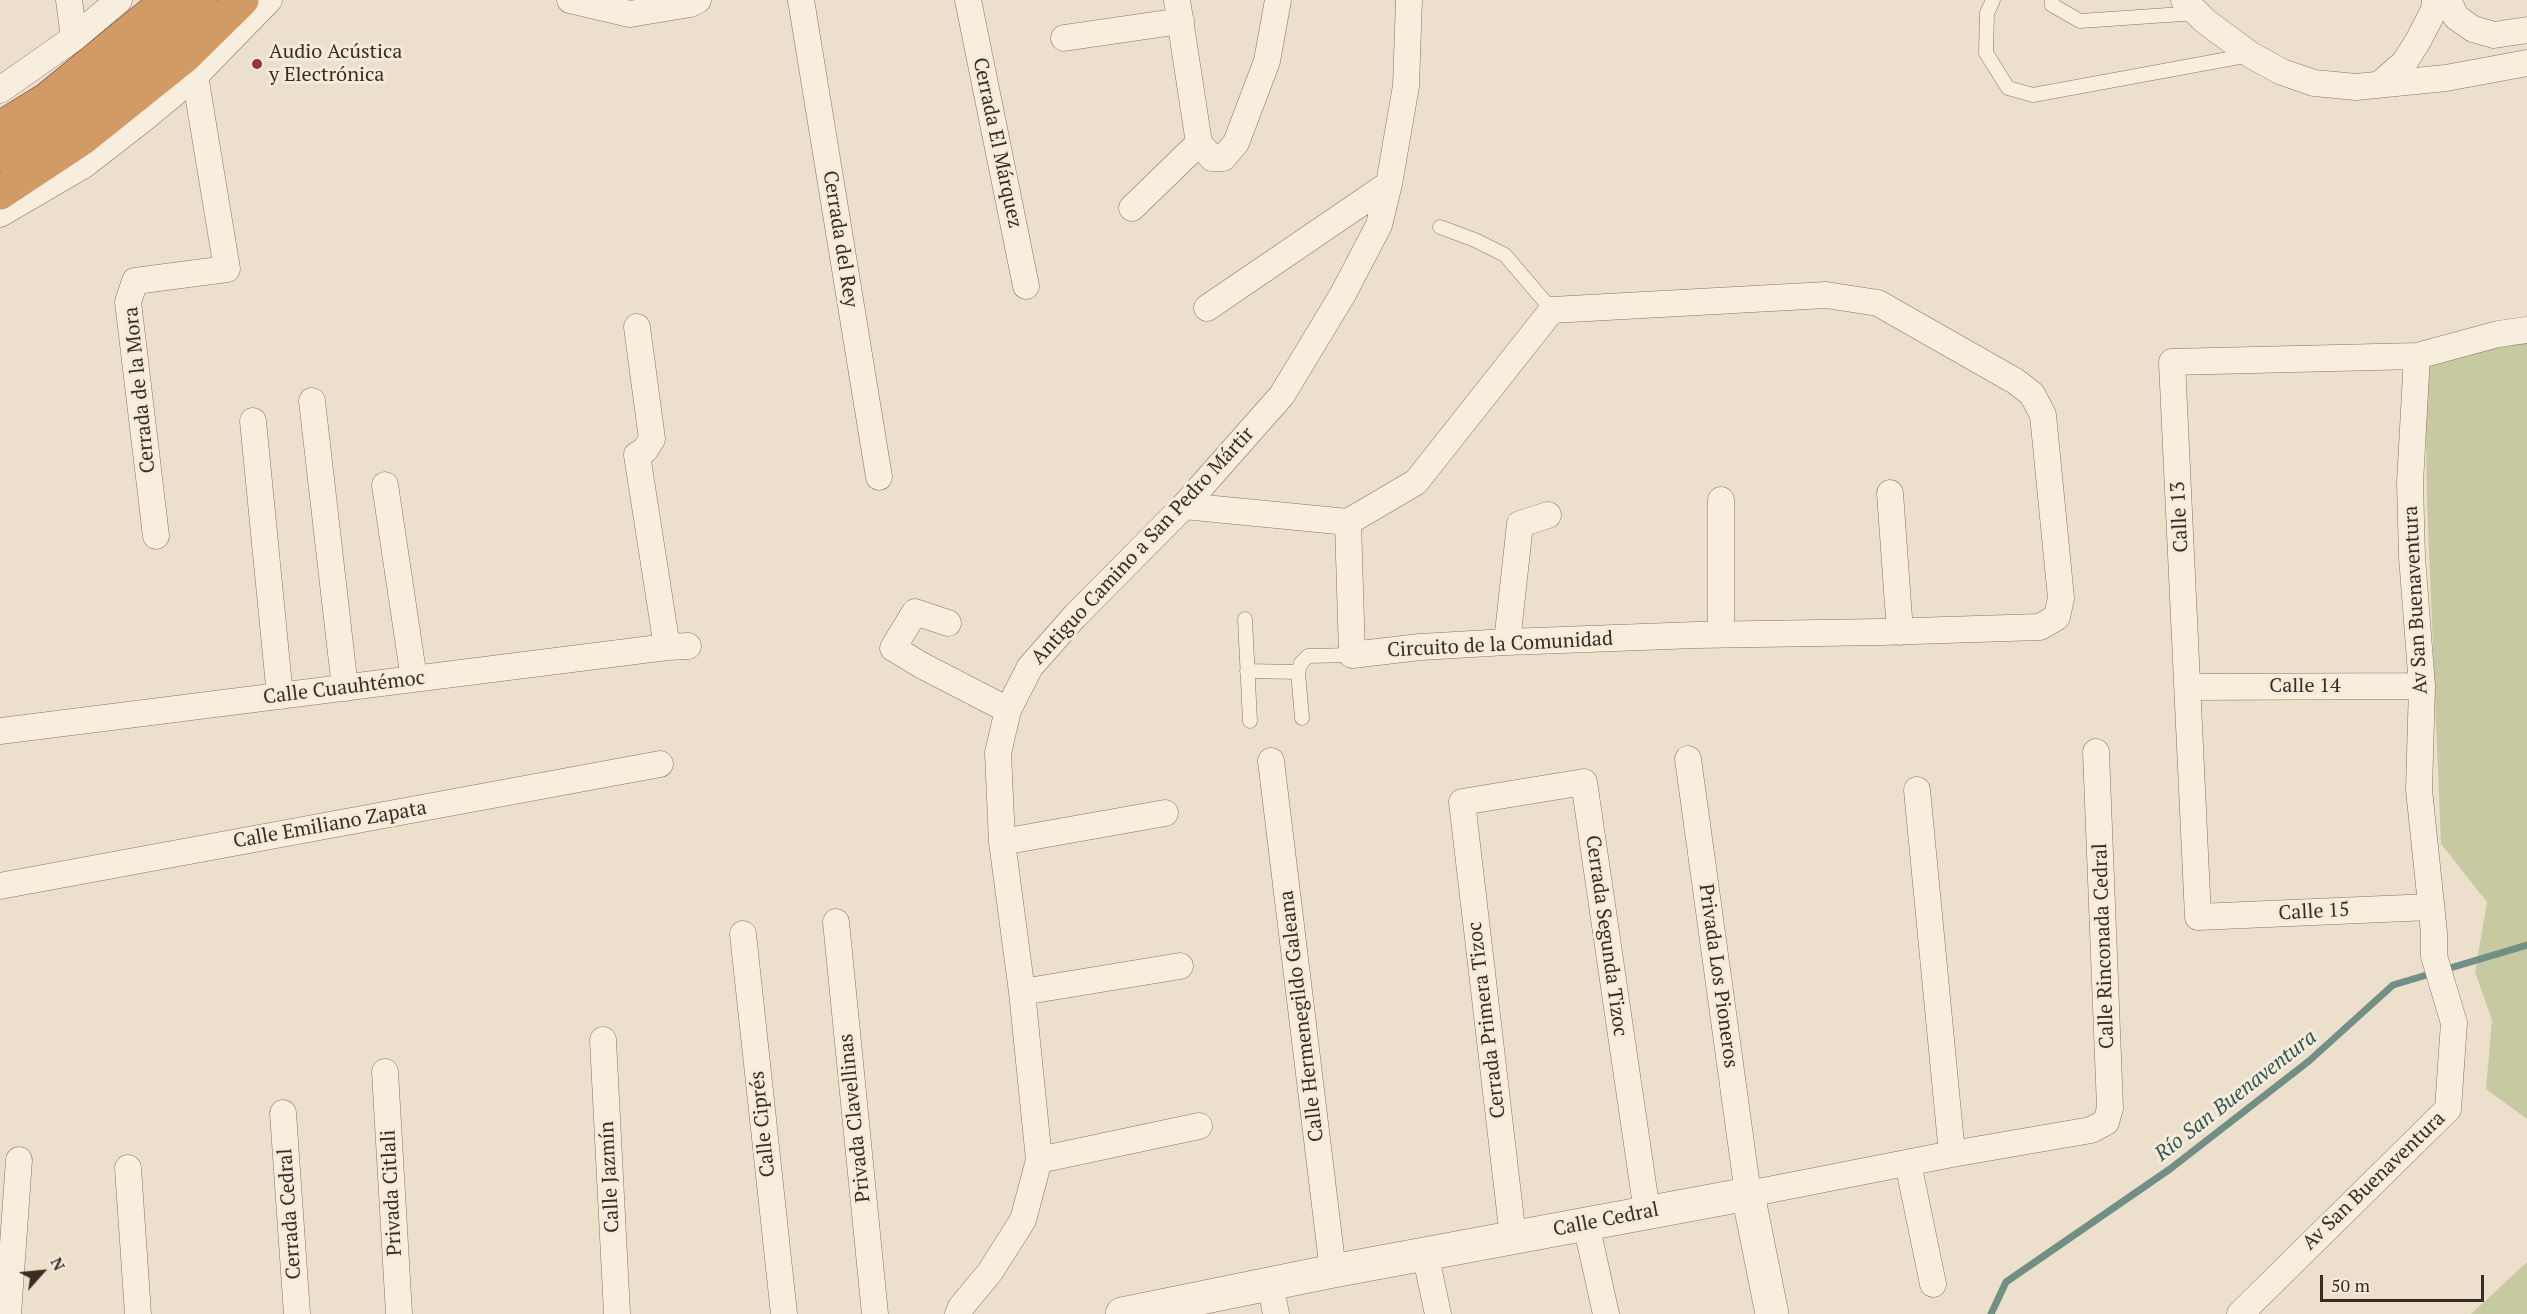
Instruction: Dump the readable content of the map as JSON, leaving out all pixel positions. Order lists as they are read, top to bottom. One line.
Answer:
{"streets":{"street":["Cerrada El Márquez","Cerrada del Rey","Cerrada de la Mora","Calle 13","Antiguo Camino a San Pedro Mártir","Av San Buenaventura","Circuito de la Comunidad","Calle 14","Calle Cuauhtémoc","Calle Emiliano Zapata","Calle 15","Cerrada Segunda Tizoc","Calle Rinconada Cedral","Privada Los Pioneros","Calle Hermenegildo Galeana","Cerrada Primera Tizoc","Privada Clavellinas","Calle Ciprés","Calle Jazmín","Privada Citlali","Cerrada Cedral","Calle Cedral"]},"crossings":[["Calle 13","Av San Buenaventura"],["Calle 13","Calle 14"],["Calle 13","Calle 15"],["Av San Buenaventura","Calle 14"],["Av San Buenaventura","Calle 15"],["Cerrada Segunda Tizoc","Cerrada Primera Tizoc"],["Cerrada Segunda Tizoc","Calle Cedral"],["Calle Rinconada Cedral","Calle Cedral"],["Privada Los Pioneros","Calle Cedral"],["Calle Hermenegildo Galeana","Calle Cedral"],["Cerrada Primera Tizoc","Calle Cedral"]],"water":["Río San Buenaventura"],"places":["Audio Acústica y Electrónica"],"scale_bar":"50 m","north":"top right"}
